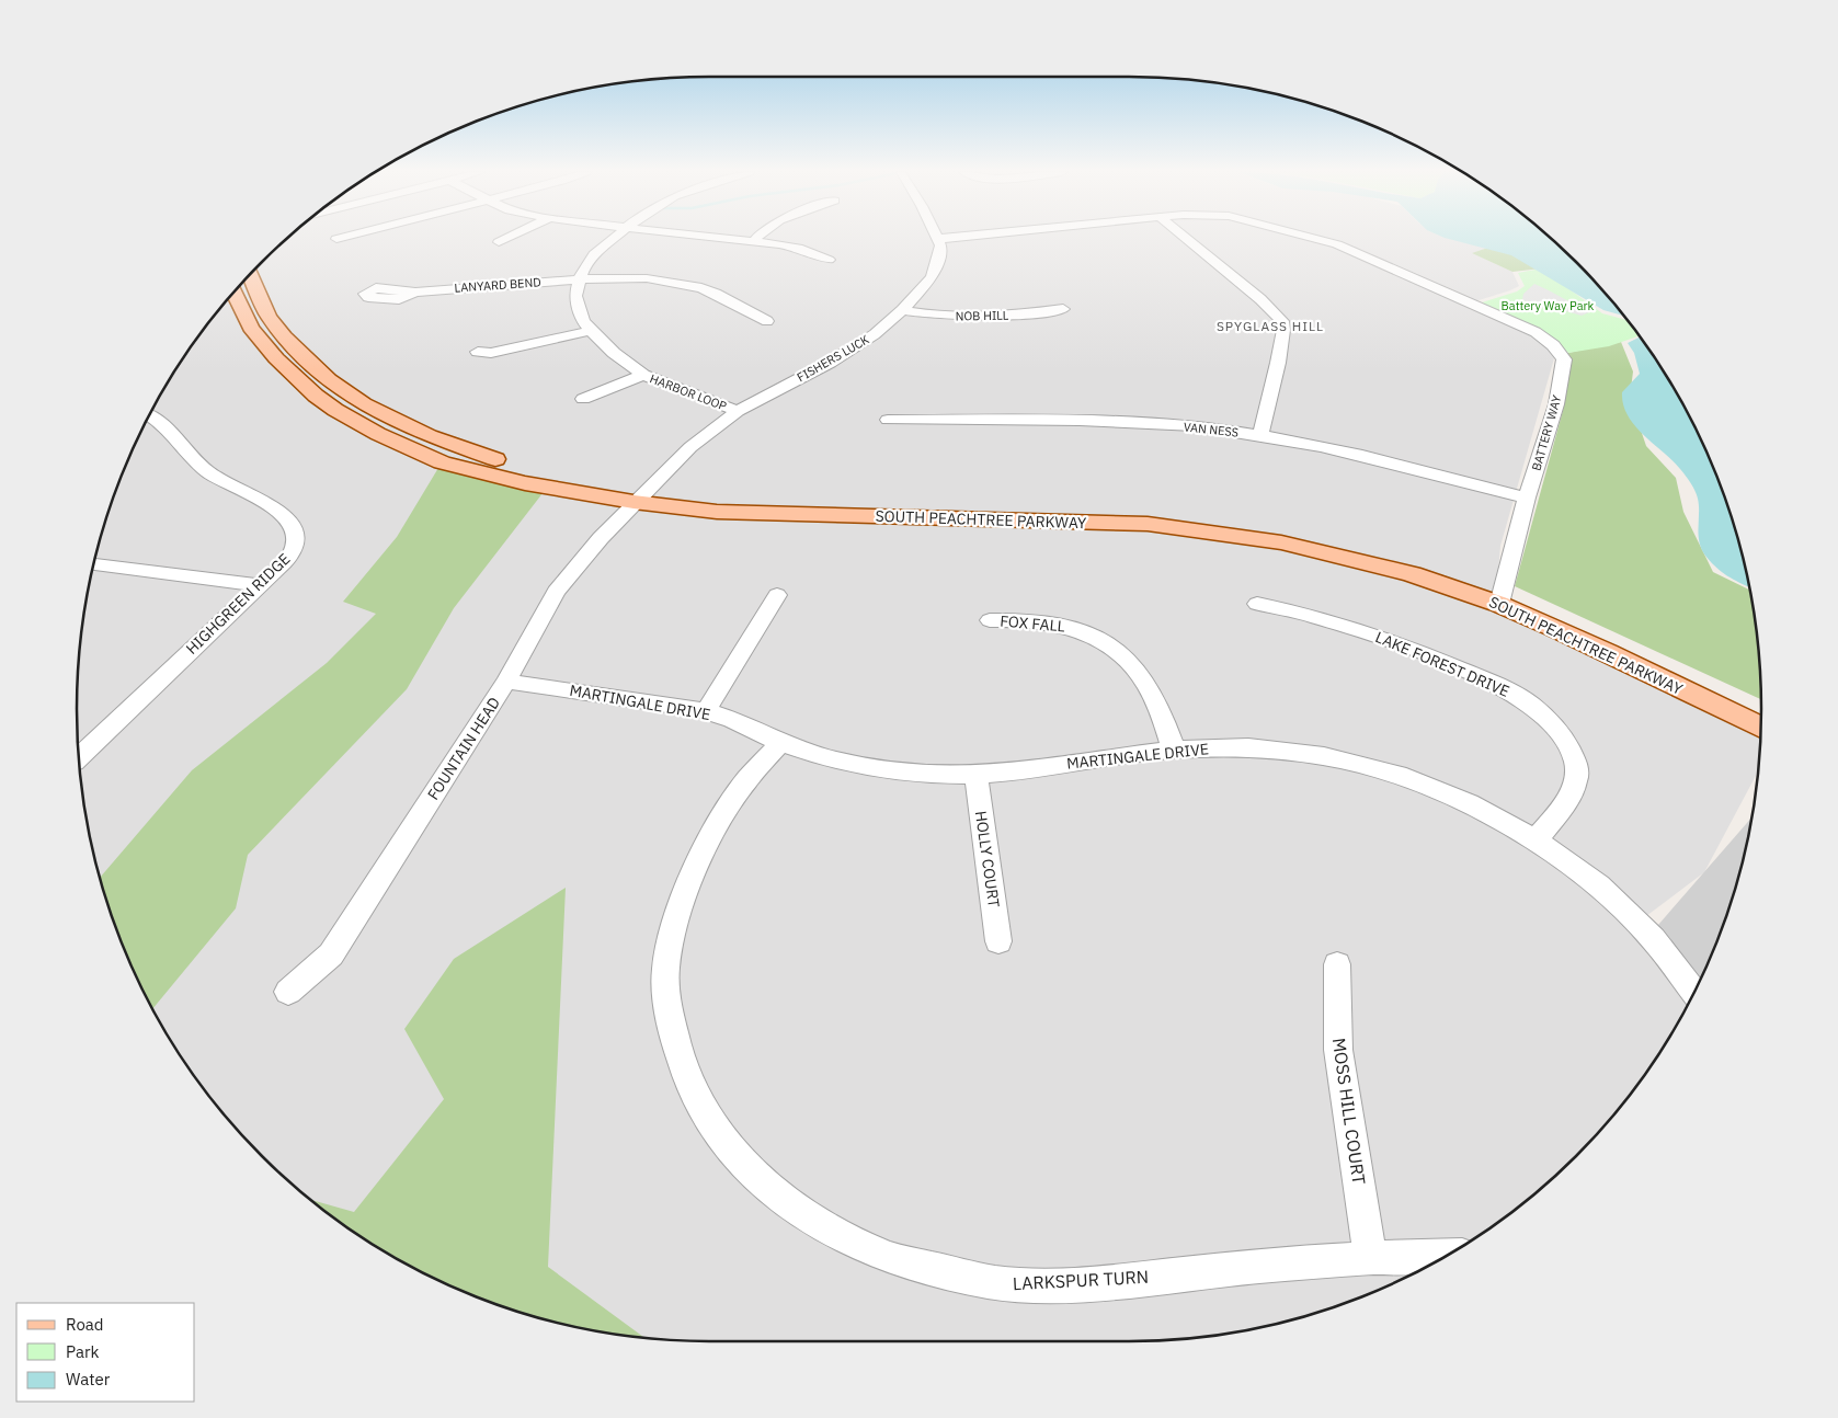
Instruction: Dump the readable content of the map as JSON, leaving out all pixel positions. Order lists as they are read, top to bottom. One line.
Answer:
{"streets":{"main road":["SOUTH PEACHTREE PARKWAY"],"street":["LANYARD BEND","NOB HILL","FISHERS LUCK","HARBOR LOOP","VAN NESS","BATTERY WAY","HIGHGREEN RIDGE","FOX FALL","LAKE FOREST DRIVE","MARTINGALE DRIVE","FOUNTAIN HEAD","HOLLY COURT","MOSS HILL COURT","LARKSPUR TURN"]},"crossings":[["LANYARD BEND","HARBOR LOOP"],["NOB HILL","FISHERS LUCK"],["FISHERS LUCK","HARBOR LOOP"],["FISHERS LUCK","BATTERY WAY"],["FISHERS LUCK","SOUTH PEACHTREE PARKWAY"],["FISHERS LUCK","FOUNTAIN HEAD"],["VAN NESS","BATTERY WAY"],["BATTERY WAY","SOUTH PEACHTREE PARKWAY"],["SOUTH PEACHTREE PARKWAY","FOUNTAIN HEAD"],["FOX FALL","MARTINGALE DRIVE"],["LAKE FOREST DRIVE","MARTINGALE DRIVE"],["MARTINGALE DRIVE","FOUNTAIN HEAD"],["MARTINGALE DRIVE","HOLLY COURT"],["MARTINGALE DRIVE","LARKSPUR TURN"],["MOSS HILL COURT","LARKSPUR TURN"]],"districts":["SPYGLASS HILL"],"parks":["Battery Way Park"],"legend":["Road","Park","Water"]}
